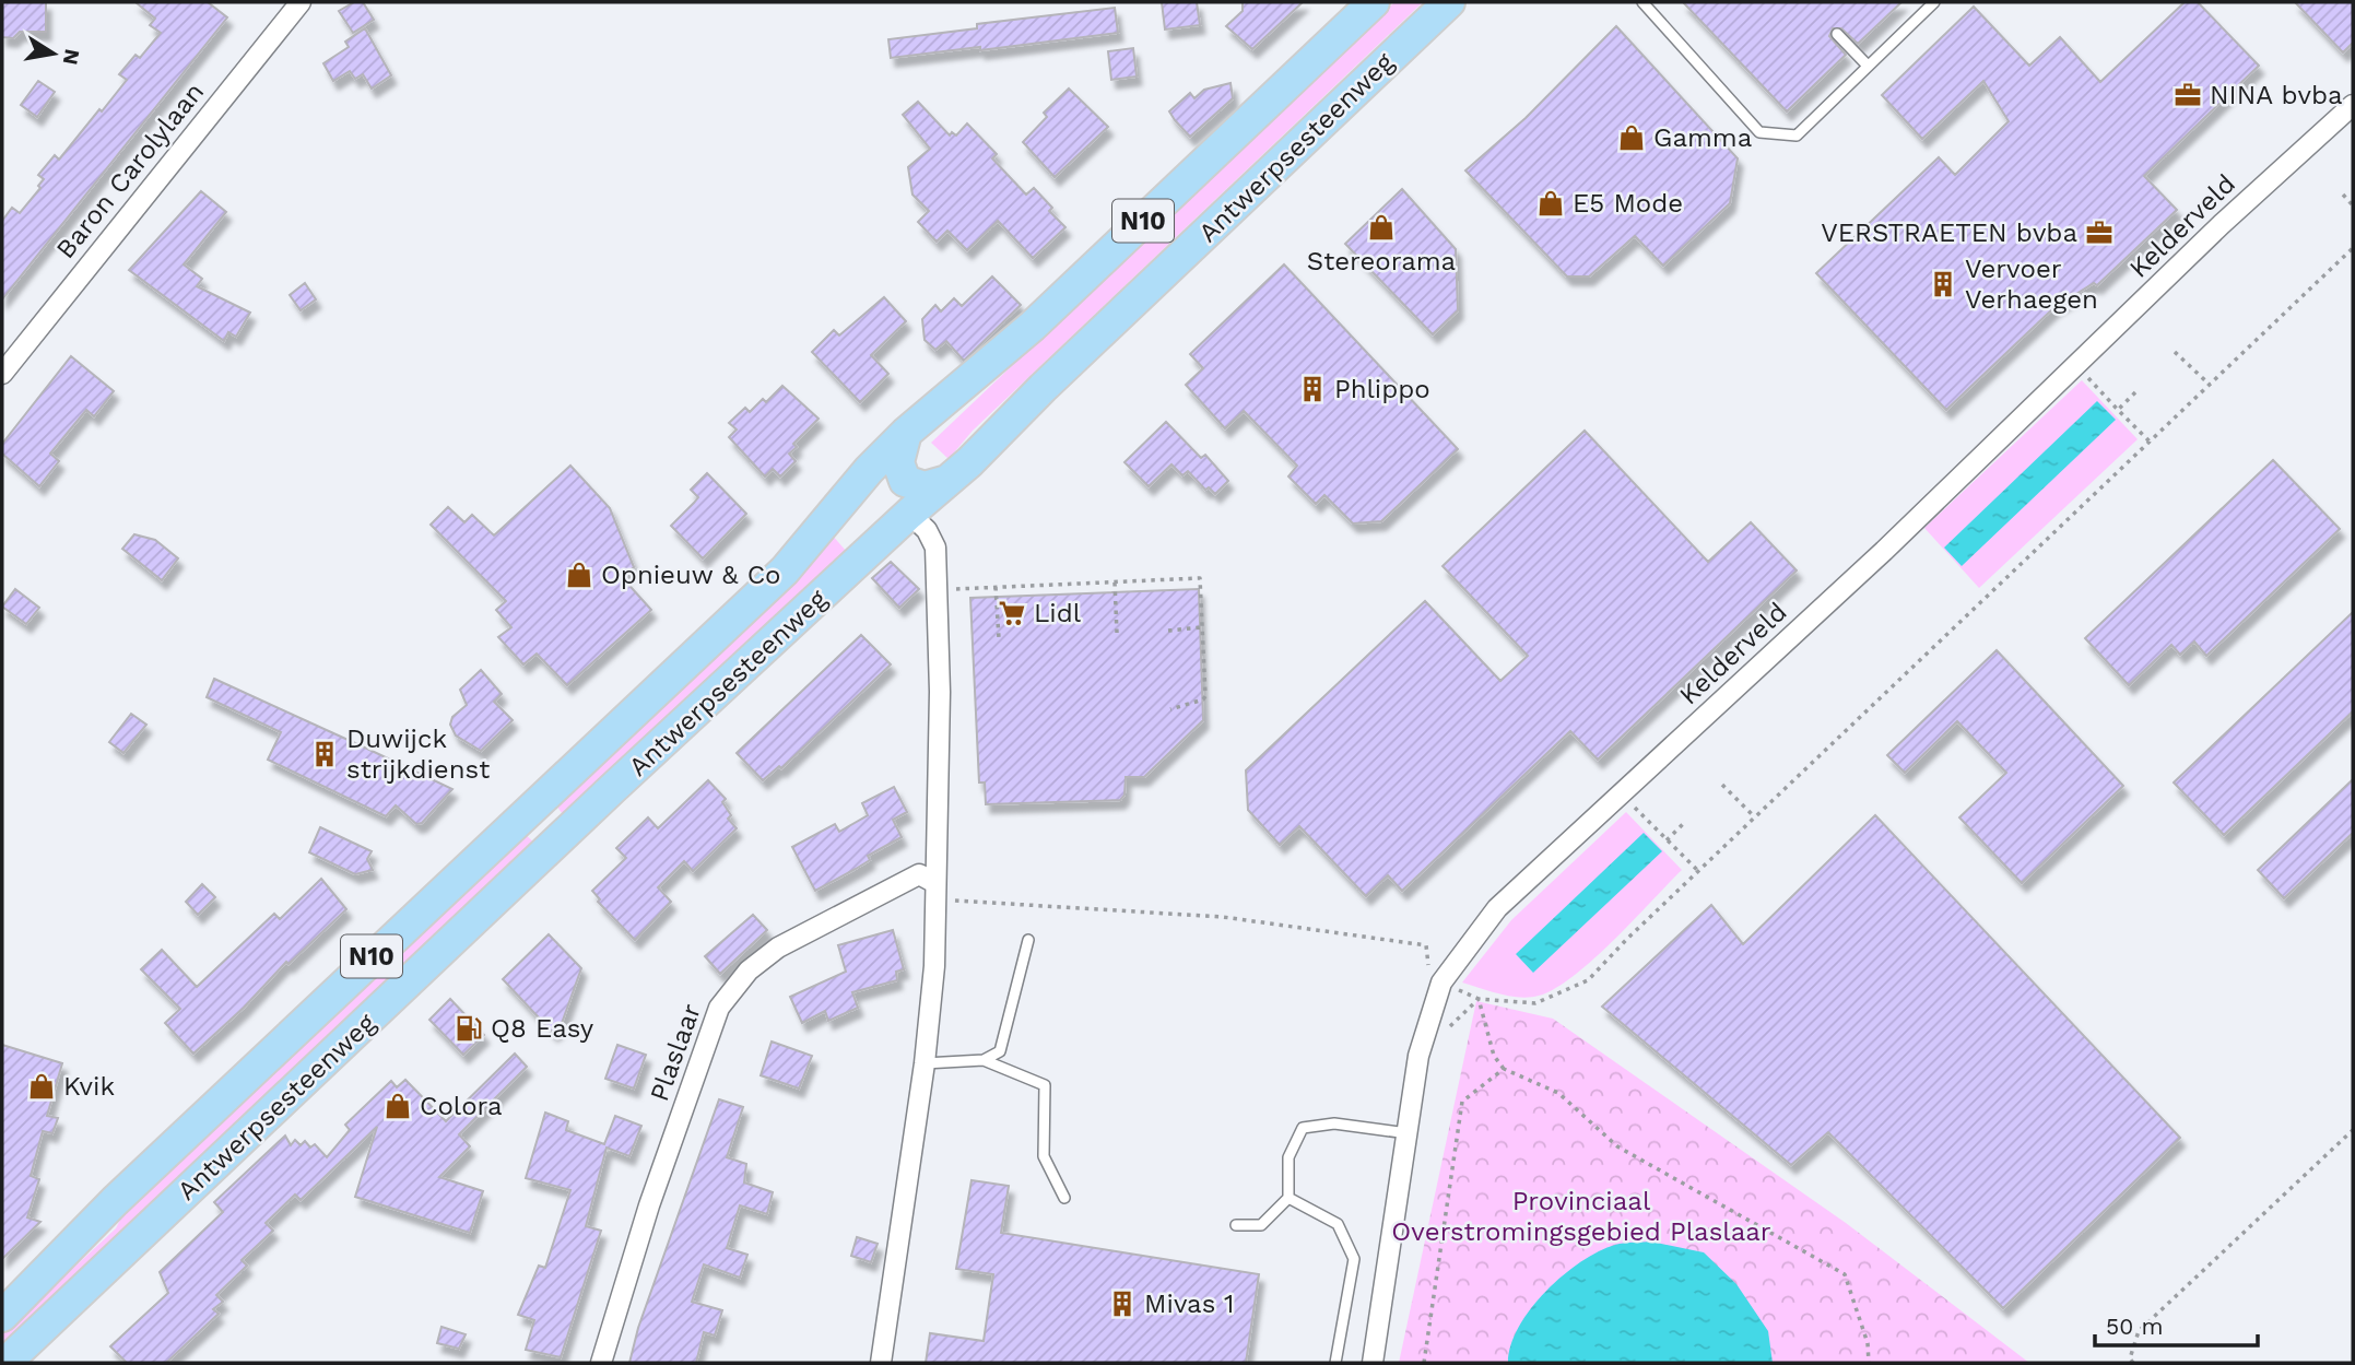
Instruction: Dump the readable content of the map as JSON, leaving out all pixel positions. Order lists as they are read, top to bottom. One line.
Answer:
{"streets":{"main road":["Antwerpsesteenweg","N10"],"street":["Baron Carolylaan","Kelderveld","Plaslaar"]},"parks":["Provinciaal Overstromingsgebied Plaslaar"],"places":{"office":["NINA bvba","VERSTRAETEN bvba"],"shop":["Gamma","E5 Mode","Stereorama","Opnieuw & Co","Kvik","Colora"],"building":["Vervoer Verhaegen","Phlippo","Duwijck strijkdienst","Mivas 1"],"supermarket":["Lidl"],"fuel station":["Q8 Easy"]},"scale_bar":"50 m","north":"right"}
